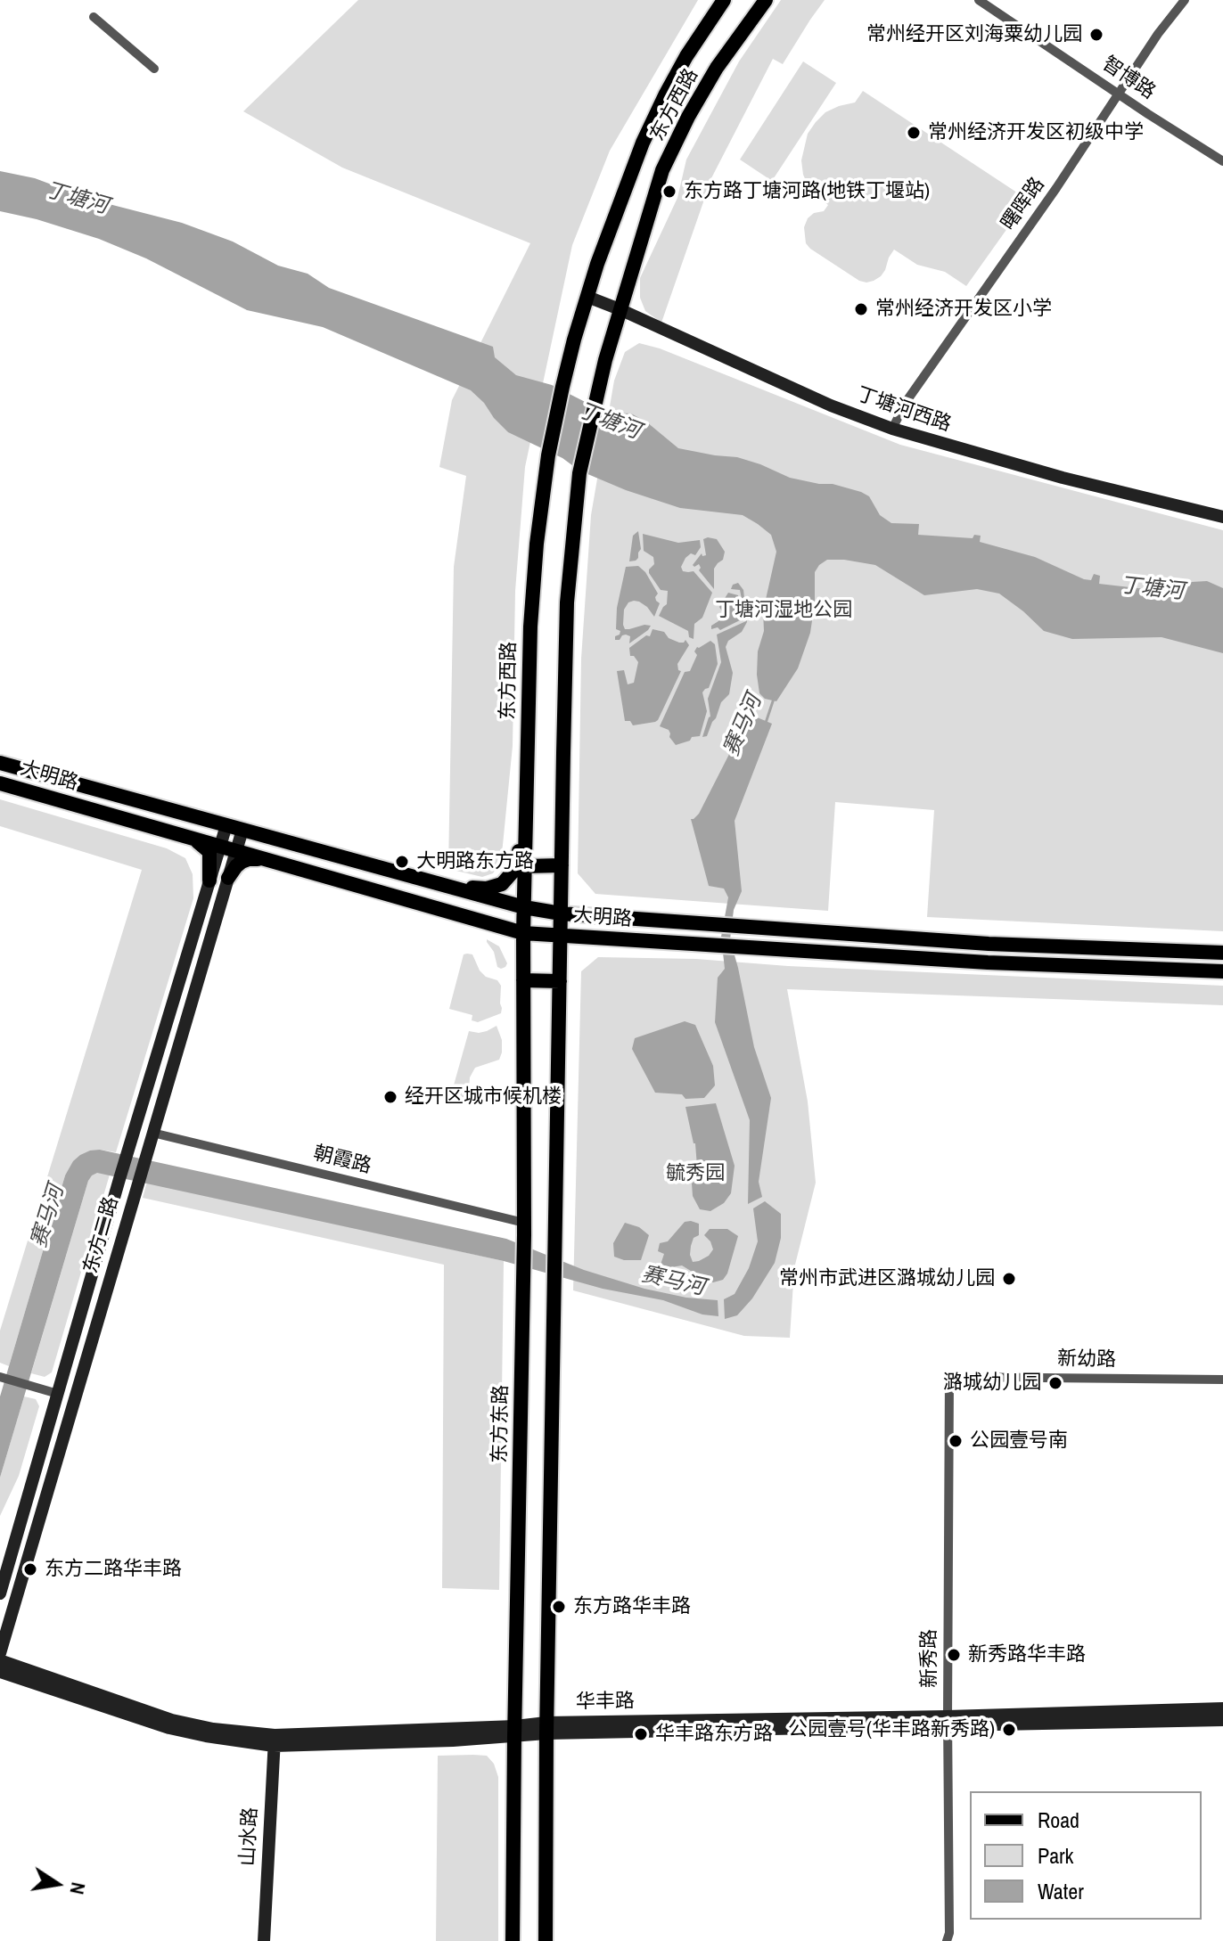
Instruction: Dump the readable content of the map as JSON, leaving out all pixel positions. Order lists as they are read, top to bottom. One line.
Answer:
{"streets":{"main road":["东方西路","大明路","东方东路"],"street":["智博路","曙晖路","丁塘河西路","朝霞路","东方二路","新幼路","新秀路","华丰路","山水路"]},"crossings":[["智博路","曙晖路"],["东方西路","丁塘河西路"],["东方西路","大明路"],["东方西路","东方东路"],["曙晖路","丁塘河西路"],["大明路","东方二路"],["大明路","东方东路"],["朝霞路","东方二路"],["朝霞路","东方东路"],["新幼路","新秀路"],["东方东路","华丰路"],["新秀路","华丰路"],["华丰路","山水路"]],"water":["丁塘河","赛马河"],"parks":["丁塘河湿地公园","毓秀园"],"places":["常州经开区刘海粟幼儿园","常州经济开发区初级中学","东方路丁塘河路(地铁丁堰站)","常州经济开发区小学","大明路东方路","经开区城市候机楼","常州市武进区潞城幼儿园","潞城幼儿园","公园壹号南","东方二路华丰路","东方路华丰路","新秀路华丰路","公园壹号(华丰路新秀路)","华丰路东方路"],"legend":["Road","Park","Water"],"north":"right"}
